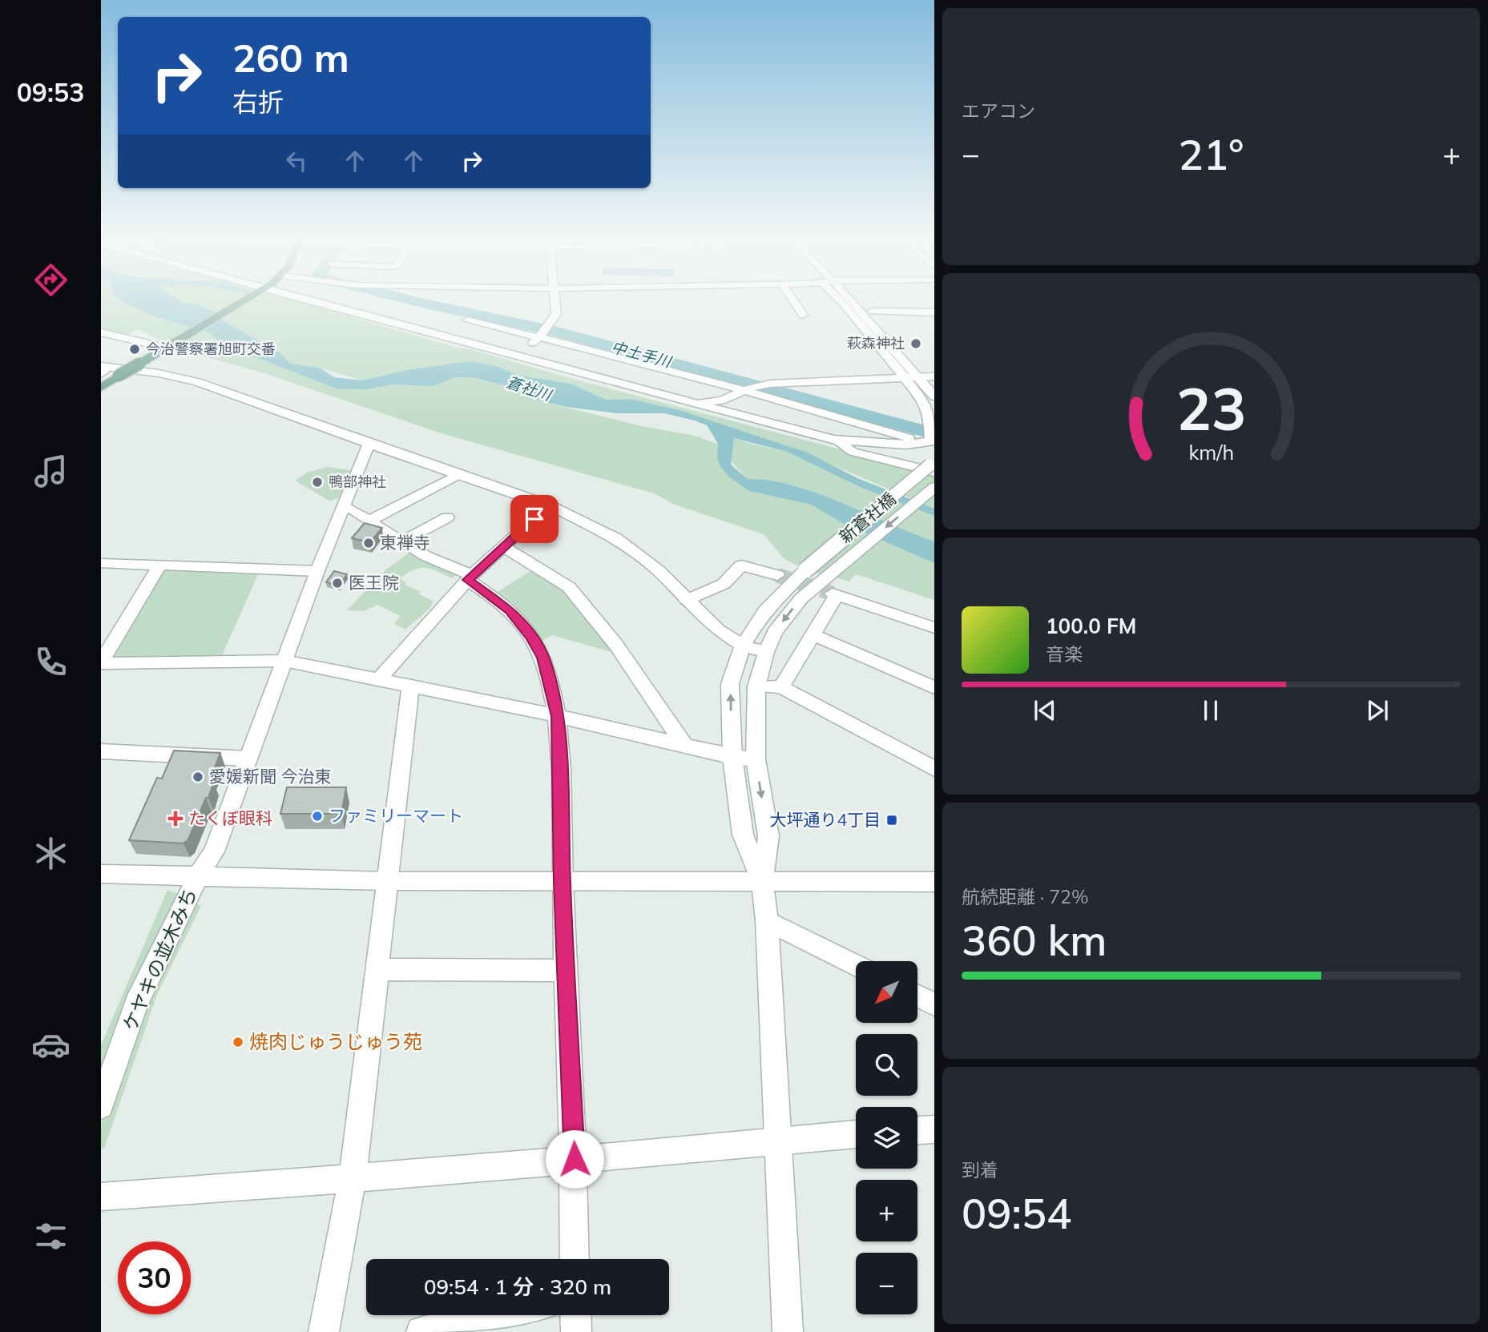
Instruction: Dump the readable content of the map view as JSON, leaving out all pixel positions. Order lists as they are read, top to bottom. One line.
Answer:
{"streets":{"street":["新蒼社橋","ケヤキの並木みち"]},"water":["中土手川","蒼社川"],"places":{"other":["萩森神社","今治警察署旭町交番","鴨部神社","東禅寺","医王院","愛媛新聞 今治東","ファミリーマート","焼肉じゅうじゅう苑"],"health":["たくぼ眼科"],"transit":["大坪通り4丁目"]},"north":"bottom left","page":{"tabs":"09:53","tile":["エアコン",["航続距離 · 72%","360 km"],["到着","09:54"]],"turn":["260 m","右折"],"heat":["−","21°","+"],"song":["100.0 FM","音楽"],"map_buttons":["+","−"],"limit":"30","trip":"09:54 · 1 分 · 320 m","gauge":["23","km/h"]}}
